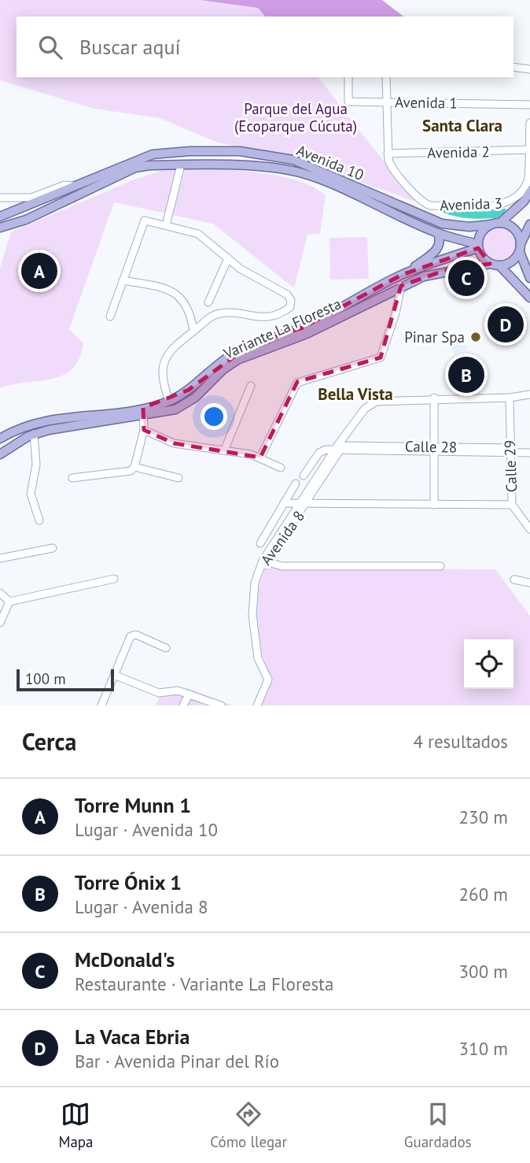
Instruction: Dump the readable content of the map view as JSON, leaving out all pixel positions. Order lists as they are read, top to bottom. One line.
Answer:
{"streets":{"main road":["Avenida 10","Variante La Floresta"],"street":["Avenida 1","Avenida 2","Avenida 3","Calle 28","Calle 29","Avenida 8"]},"crossings":[["Avenida 2","Avenida 3"],["Avenida 10","Variante La Floresta"],["Calle 28","Calle 29"],["Calle 28","Avenida 8"],["Calle 29","Avenida 8"]],"districts":["Santa Clara","Bella Vista"],"parks":["Parque del Agua (Ecoparque Cúcuta)"],"places":["Pinar Spa"],"scale_bar":"100 m","page":{"search":"Buscar aquí","pins":["A","C","D","B"],"scale":"100 m","heading":["Cerca","4 resultados"],"list":[{"mark":"A","name":"Torre Munn 1","note":"Lugar · Avenida 10","value":"230 m"},{"mark":"B","name":"Torre Ónix 1","note":"Lugar · Avenida 8","value":"260 m"},{"mark":"C","name":"McDonald's","note":"Restaurante · Variante La Floresta","value":"300 m"},{"mark":"D","name":"La Vaca Ebria","note":"Bar · Avenida Pinar del Río","value":"310 m"}],"nav":["Mapa","Cómo llegar","Guardados"]}}
